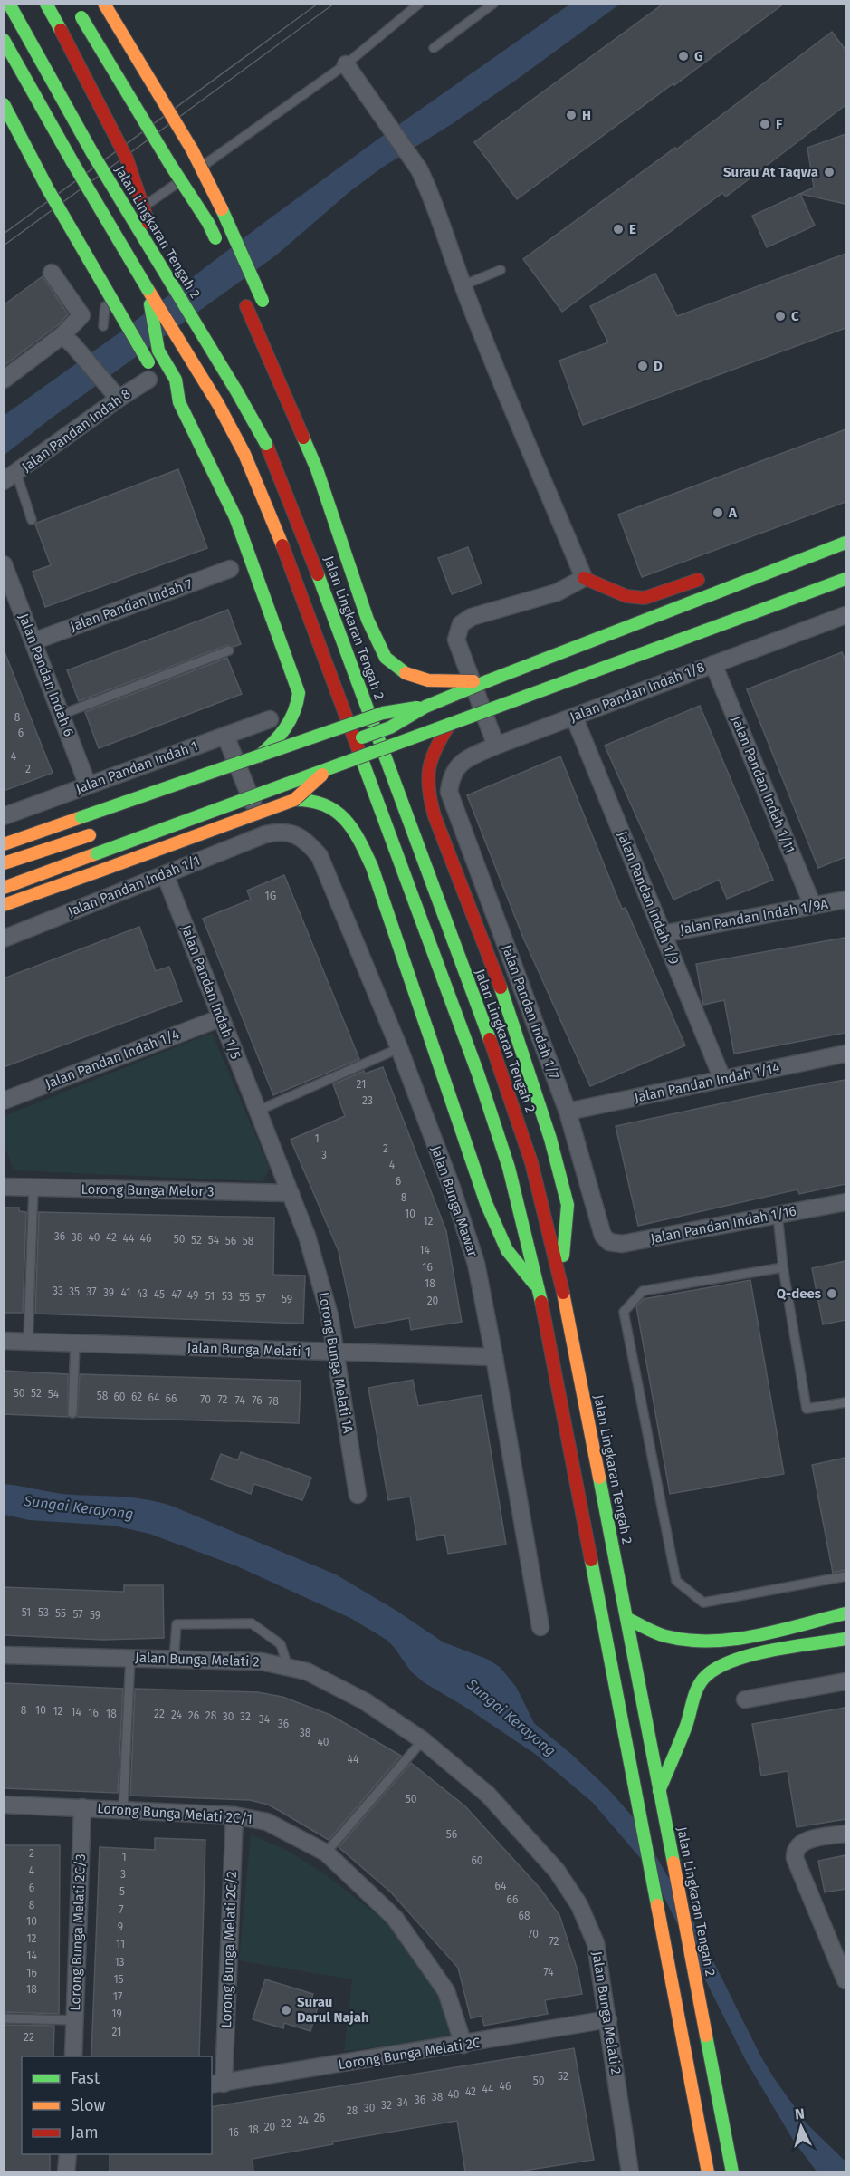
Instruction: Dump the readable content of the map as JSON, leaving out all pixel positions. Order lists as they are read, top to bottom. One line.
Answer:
{"streets":{"main road":["Jalan Lingkaran Tengah 2"],"street":["Jalan Pandan Indah 8","Jalan Pandan Indah 7","Jalan Pandan Indah 6","Jalan Pandan Indah 1/8","Jalan Pandan Indah 1","Jalan Pandan Indah 1/11","Jalan Pandan Indah 1/1","Jalan Pandan Indah 1/9","Jalan Pandan Indah 1/9A","Jalan Pandan Indah 1/5","Jalan Pandan Indah 1/7","Jalan Pandan Indah 1/4","Jalan Pandan Indah 1/14","Lorong Bunga Melor 3","Jalan Bunga Mawar","Jalan Pandan Indah 1/16","Jalan Bunga Melati 1","Lorong Bunga Melati 1A","Jalan Bunga Melati 2","Lorong Bunga Melati 2C/1","Lorong Bunga Melati 2C/3","Lorong Bunga Melati 2C/2","Lorong Bunga Melati 2C"]},"crossings":[["Jalan Pandan Indah 7","Jalan Pandan Indah 6"],["Jalan Pandan Indah 6","Jalan Pandan Indah 1"],["Jalan Pandan Indah 1/8","Jalan Pandan Indah 1/11"],["Jalan Pandan Indah 1/8","Jalan Pandan Indah 1/9"],["Jalan Pandan Indah 1/8","Jalan Pandan Indah 1/7"],["Jalan Pandan Indah 1/11","Jalan Pandan Indah 1/9A"],["Jalan Pandan Indah 1/1","Jalan Pandan Indah 1/5"],["Jalan Pandan Indah 1/1","Jalan Bunga Mawar"],["Jalan Pandan Indah 1/9","Jalan Pandan Indah 1/9A"],["Jalan Pandan Indah 1/9","Jalan Pandan Indah 1/14"],["Jalan Pandan Indah 1/5","Jalan Pandan Indah 1/4"],["Jalan Pandan Indah 1/5","Lorong Bunga Melati 1A"],["Jalan Pandan Indah 1/7","Jalan Pandan Indah 1/14"],["Jalan Pandan Indah 1/7","Jalan Pandan Indah 1/16"],["Lorong Bunga Melor 3","Lorong Bunga Melati 1A"],["Jalan Bunga Mawar","Jalan Bunga Melati 1"],["Jalan Bunga Melati 1","Lorong Bunga Melati 1A"],["Jalan Bunga Melati 2","Lorong Bunga Melati 2C"],["Lorong Bunga Melati 2C/1","Lorong Bunga Melati 2C/3"],["Lorong Bunga Melati 2C/1","Lorong Bunga Melati 2C/2"],["Lorong Bunga Melati 2C/1","Lorong Bunga Melati 2C"],["Lorong Bunga Melati 2C/2","Lorong Bunga Melati 2C"]],"water":["Sungai Kerayong"],"places":["G","H","F","Surau At Taqwa","E","C","D","A","Q-dees","Surau Darul Najah"],"house_numbers":["8","6","4","2","1G","21","23","1","2","3","4","6","8","10","12","36","38","40","42","44","46","50","52","54","56","58","14","16","18","33","35","37","39","41","43","45","47","49","51","53","55","57","59","20","50","52","54","58","60","62","64","66","70","72","74","76","78","51","53","55","57","59","8","10","12","14","16","18","22","24","26","28","30","32","34","36","38","40","44","50","56","2","1","60","4","3","64","6","5","66","8","7","68","10","9","70","12","72","11","14","13","74","16","15","18","17","19","21","22","52","50","46","44","42","40","38","36","34","32","30","28","26","24","22","20","18","16"],"legend":["Fast","Slow","Jam"],"north":"top"}
